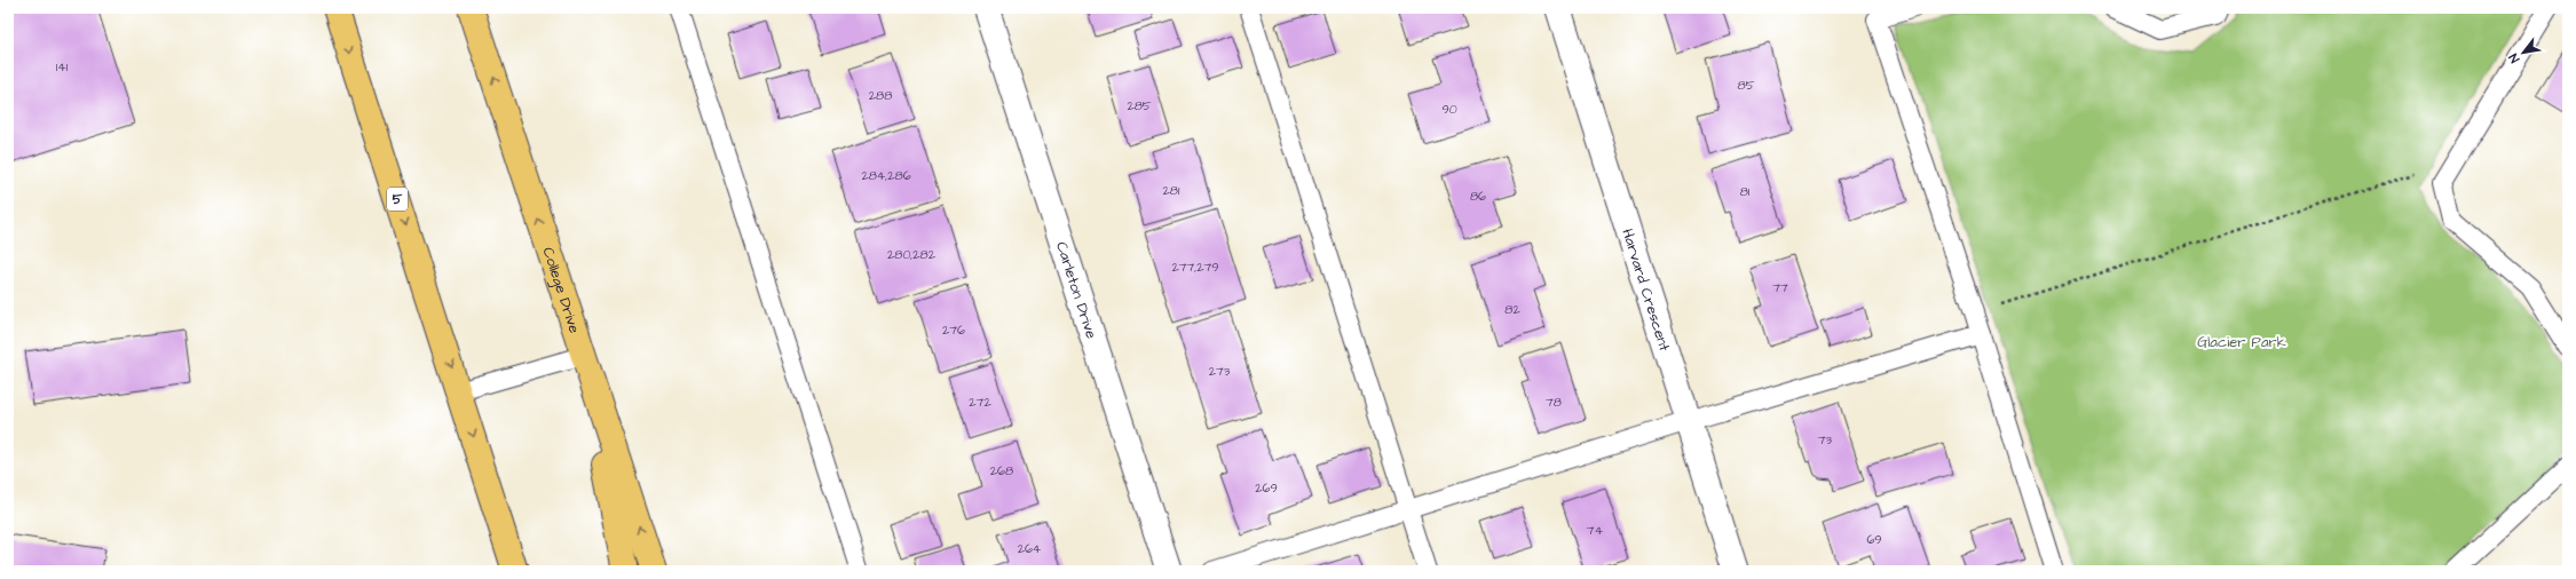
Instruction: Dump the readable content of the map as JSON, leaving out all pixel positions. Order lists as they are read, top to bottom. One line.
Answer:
{"streets":{"highway":["5","College Drive"],"street":["Carleton Drive","Harvard Crescent"]},"parks":["Glacier Park"],"house_numbers":["141","85","288","285","90","284,286","281","81","86","280,282","277,279","77","82","276","273","272","78","73","268","269","74","69","264"],"north":"bottom left"}
